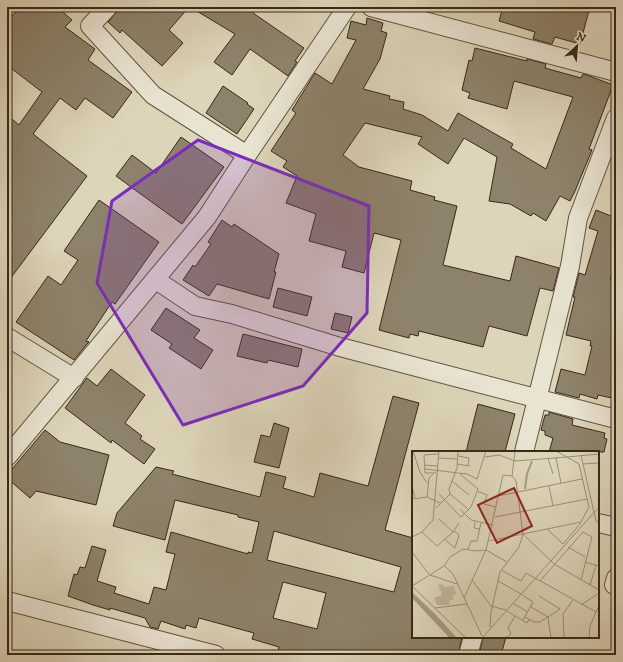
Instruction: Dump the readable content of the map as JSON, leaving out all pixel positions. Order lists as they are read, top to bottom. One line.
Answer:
{"north":"top right"}
